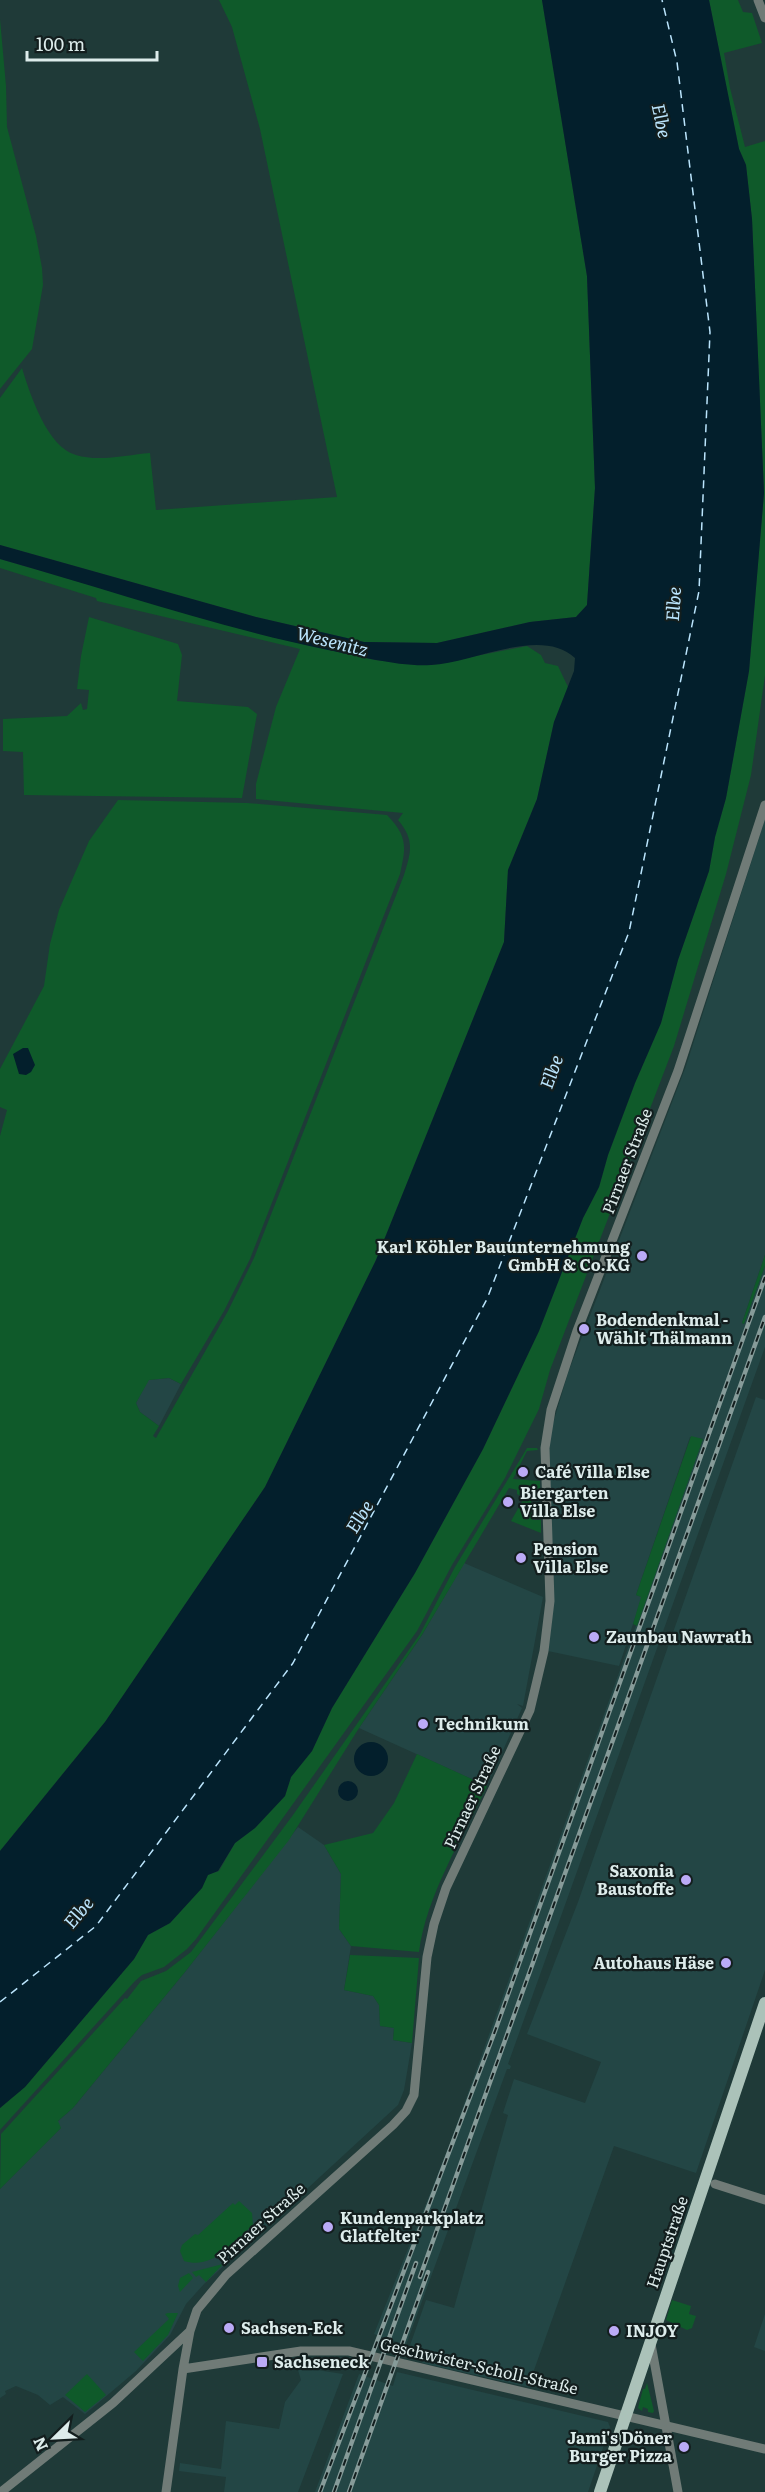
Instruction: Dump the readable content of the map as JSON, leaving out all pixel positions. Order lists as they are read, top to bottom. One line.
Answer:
{"streets":{"main road":["Hauptstraße"],"street":["Pirnaer Straße","Geschwister-Scholl-Straße"]},"crossings":[["Pirnaer Straße","Geschwister-Scholl-Straße"],["Hauptstraße","Geschwister-Scholl-Straße"]],"water":["Elbe","Wesenitz"],"places":{"other":["Karl Köhler Bauunternehmung GmbH & Co.KG","Bodendenkmal - Wählt Thälmann","Café Villa Else","Biergarten Villa Else","Pension Villa Else","Zaunbau Nawrath","Technikum","Saxonia Baustoffe","Autohaus Häse","Kundenparkplatz Glatfelter","Sachsen-Eck","INJOY","Jami's Döner Burger Pizza"],"transit":["Sachseneck"]},"scale_bar":"100 m","north":"bottom left"}
